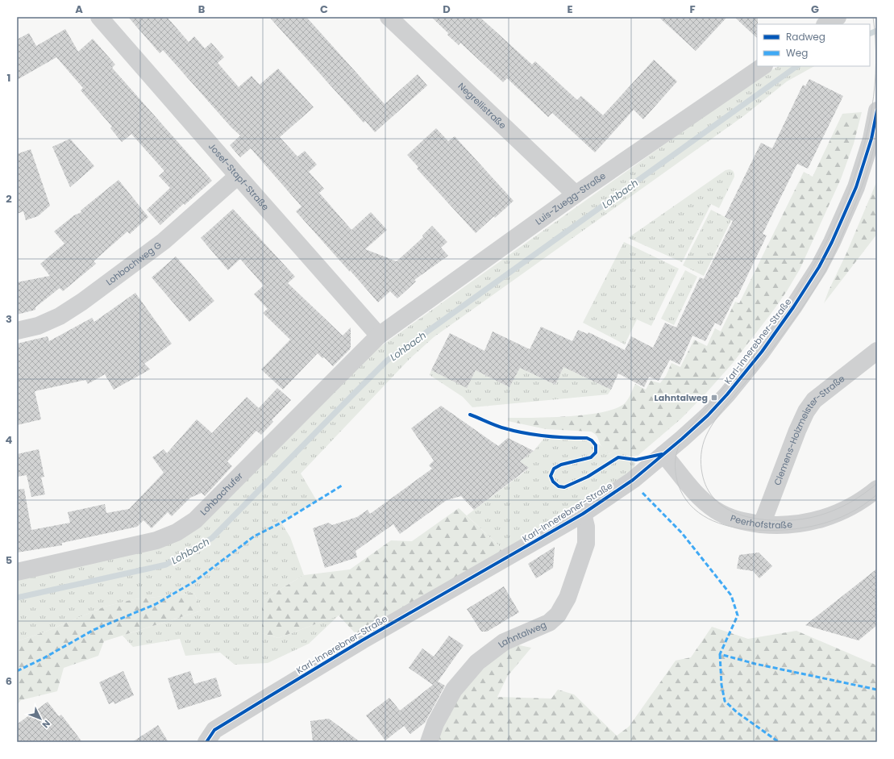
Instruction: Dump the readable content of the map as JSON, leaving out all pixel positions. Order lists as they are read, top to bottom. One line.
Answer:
{"streets":{"street":["Negrellistraße","Josef-Stapf-Straße","Luis-Zuegg-Straße","Lohbachweg G","Karl-Innerebner-Straße","Clemens-Holzmeister-Straße","Lohbachufer","Peerhofstraße","Lahntalweg"]},"crossings":[["Negrellistraße","Luis-Zuegg-Straße"],["Josef-Stapf-Straße","Luis-Zuegg-Straße"],["Josef-Stapf-Straße","Lohbachweg G"],["Josef-Stapf-Straße","Lohbachufer"],["Luis-Zuegg-Straße","Lohbachufer"],["Karl-Innerebner-Straße","Peerhofstraße"],["Karl-Innerebner-Straße","Lahntalweg"],["Clemens-Holzmeister-Straße","Peerhofstraße"]],"water":["Lohbach"],"places":{"transit":["Lahntalweg"]},"legend":["Radweg","Weg"],"north":"bottom right","grid":{"columns":["A","B","C","D","E","F","G"],"rows":["1","2","3","4","5","6"]}}
